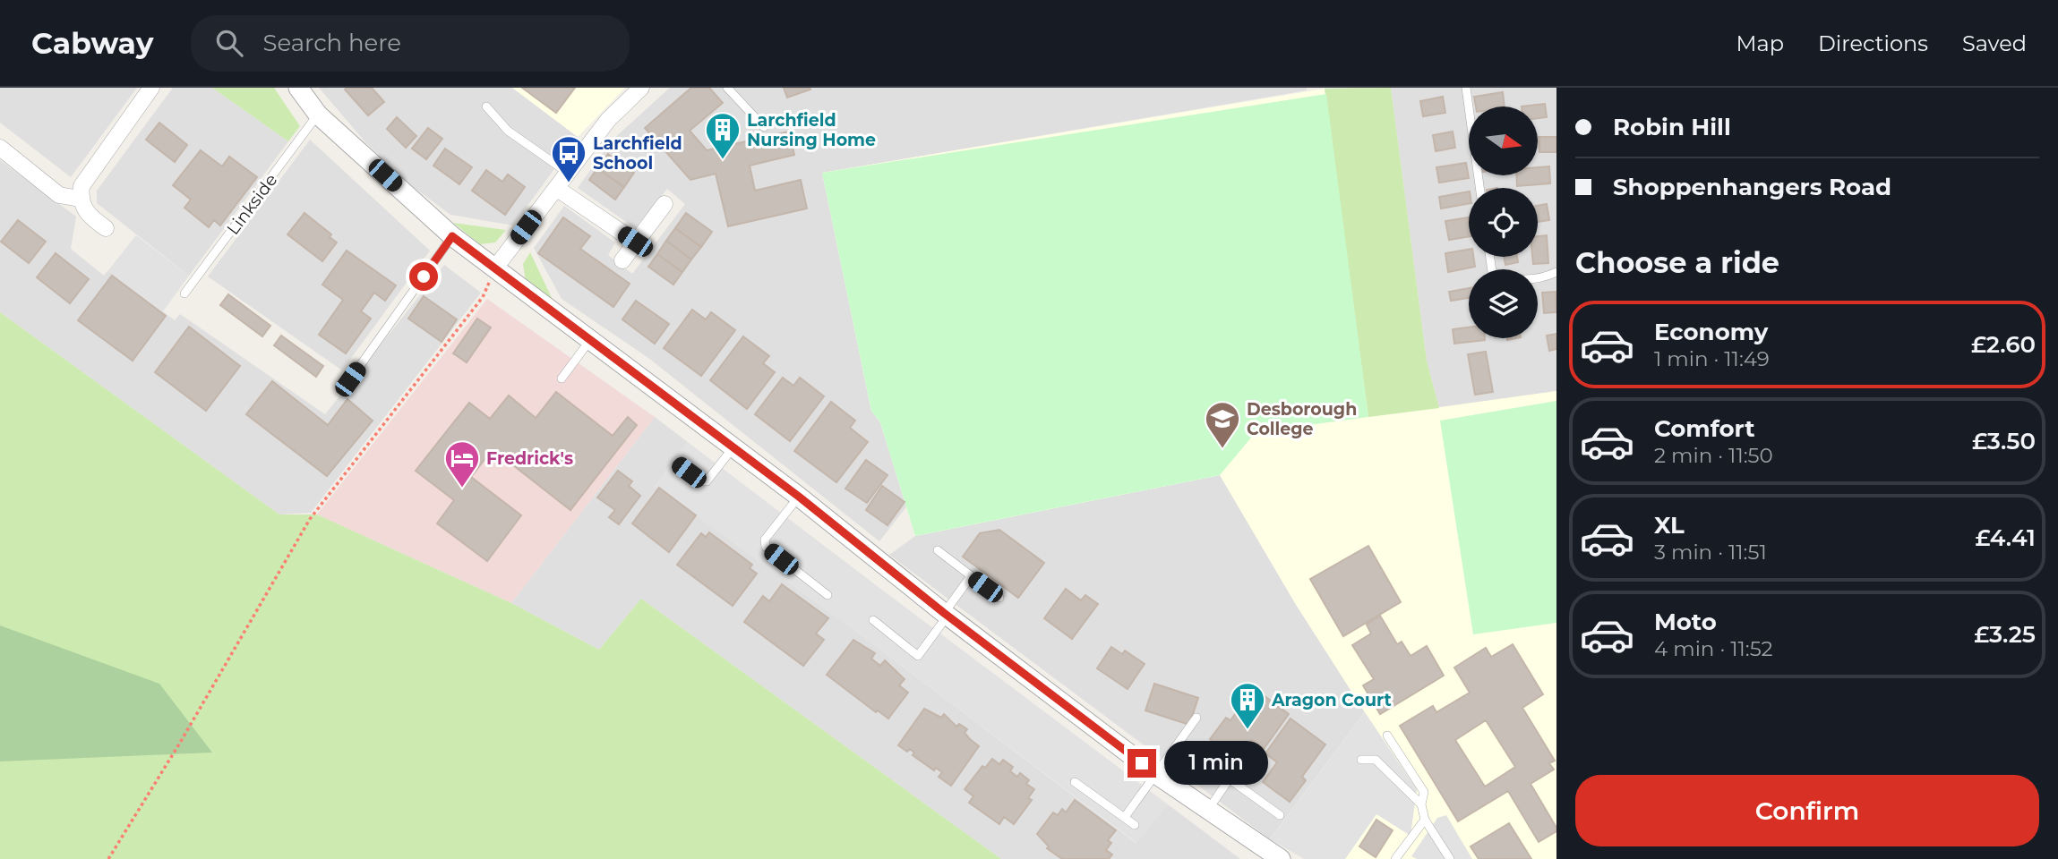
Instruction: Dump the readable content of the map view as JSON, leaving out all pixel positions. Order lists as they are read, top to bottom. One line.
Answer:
{"streets":{"lane":["Linkside"]},"places":{"building":["Larchfield Nursing Home","Aragon Court"],"bus stop":["Larchfield School"],"school or university":["Desborough College"],"hotel":["Fredrick's"]},"north":"right","page":{"header":"Cabway","search":"Search here","nav":["Map","Directions","Saved"],"banner":["Robin Hill","Shoppenhangers Road"],"heading":"Choose a ride","list":[{"name":"Economy","note":"1 min · 11:49","value":"£2.60"},{"name":"Comfort","note":"2 min · 11:50","value":"£3.50"},{"name":"XL","note":"3 min · 11:51","value":"£4.41"},{"name":"Moto","note":"4 min · 11:52","value":"£3.25"}],"bubble":"1 min","buttons":"Confirm"}}
